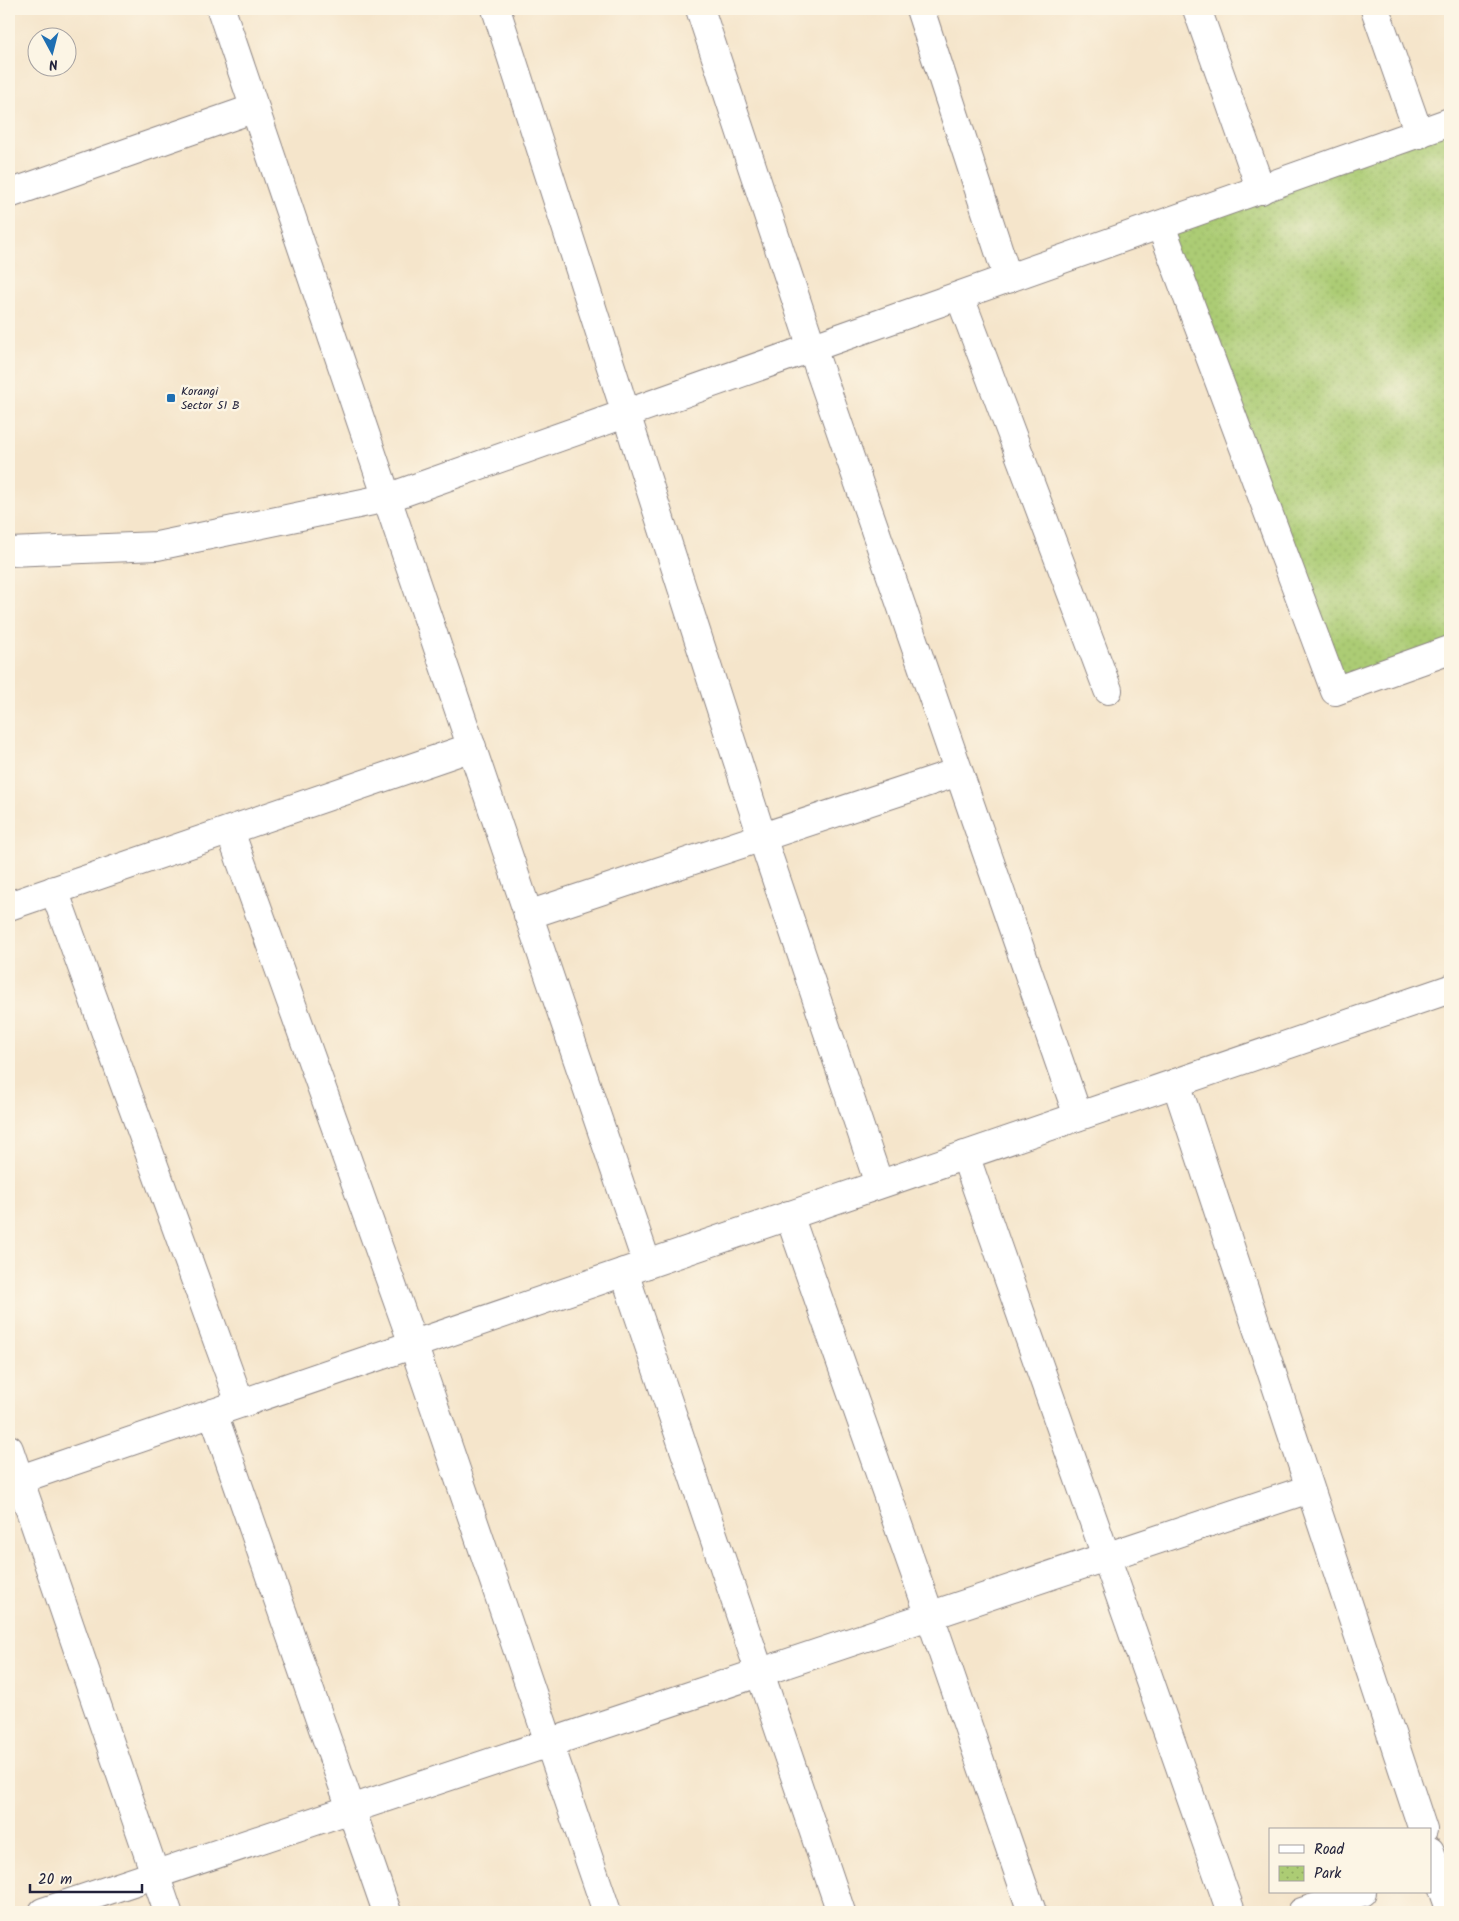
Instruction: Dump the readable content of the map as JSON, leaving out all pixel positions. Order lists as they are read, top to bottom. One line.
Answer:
{"places":{"transit":["Korangi Sector 51 B"]},"legend":["Road","Park"],"scale_bar":"20 m","north":"bottom"}
